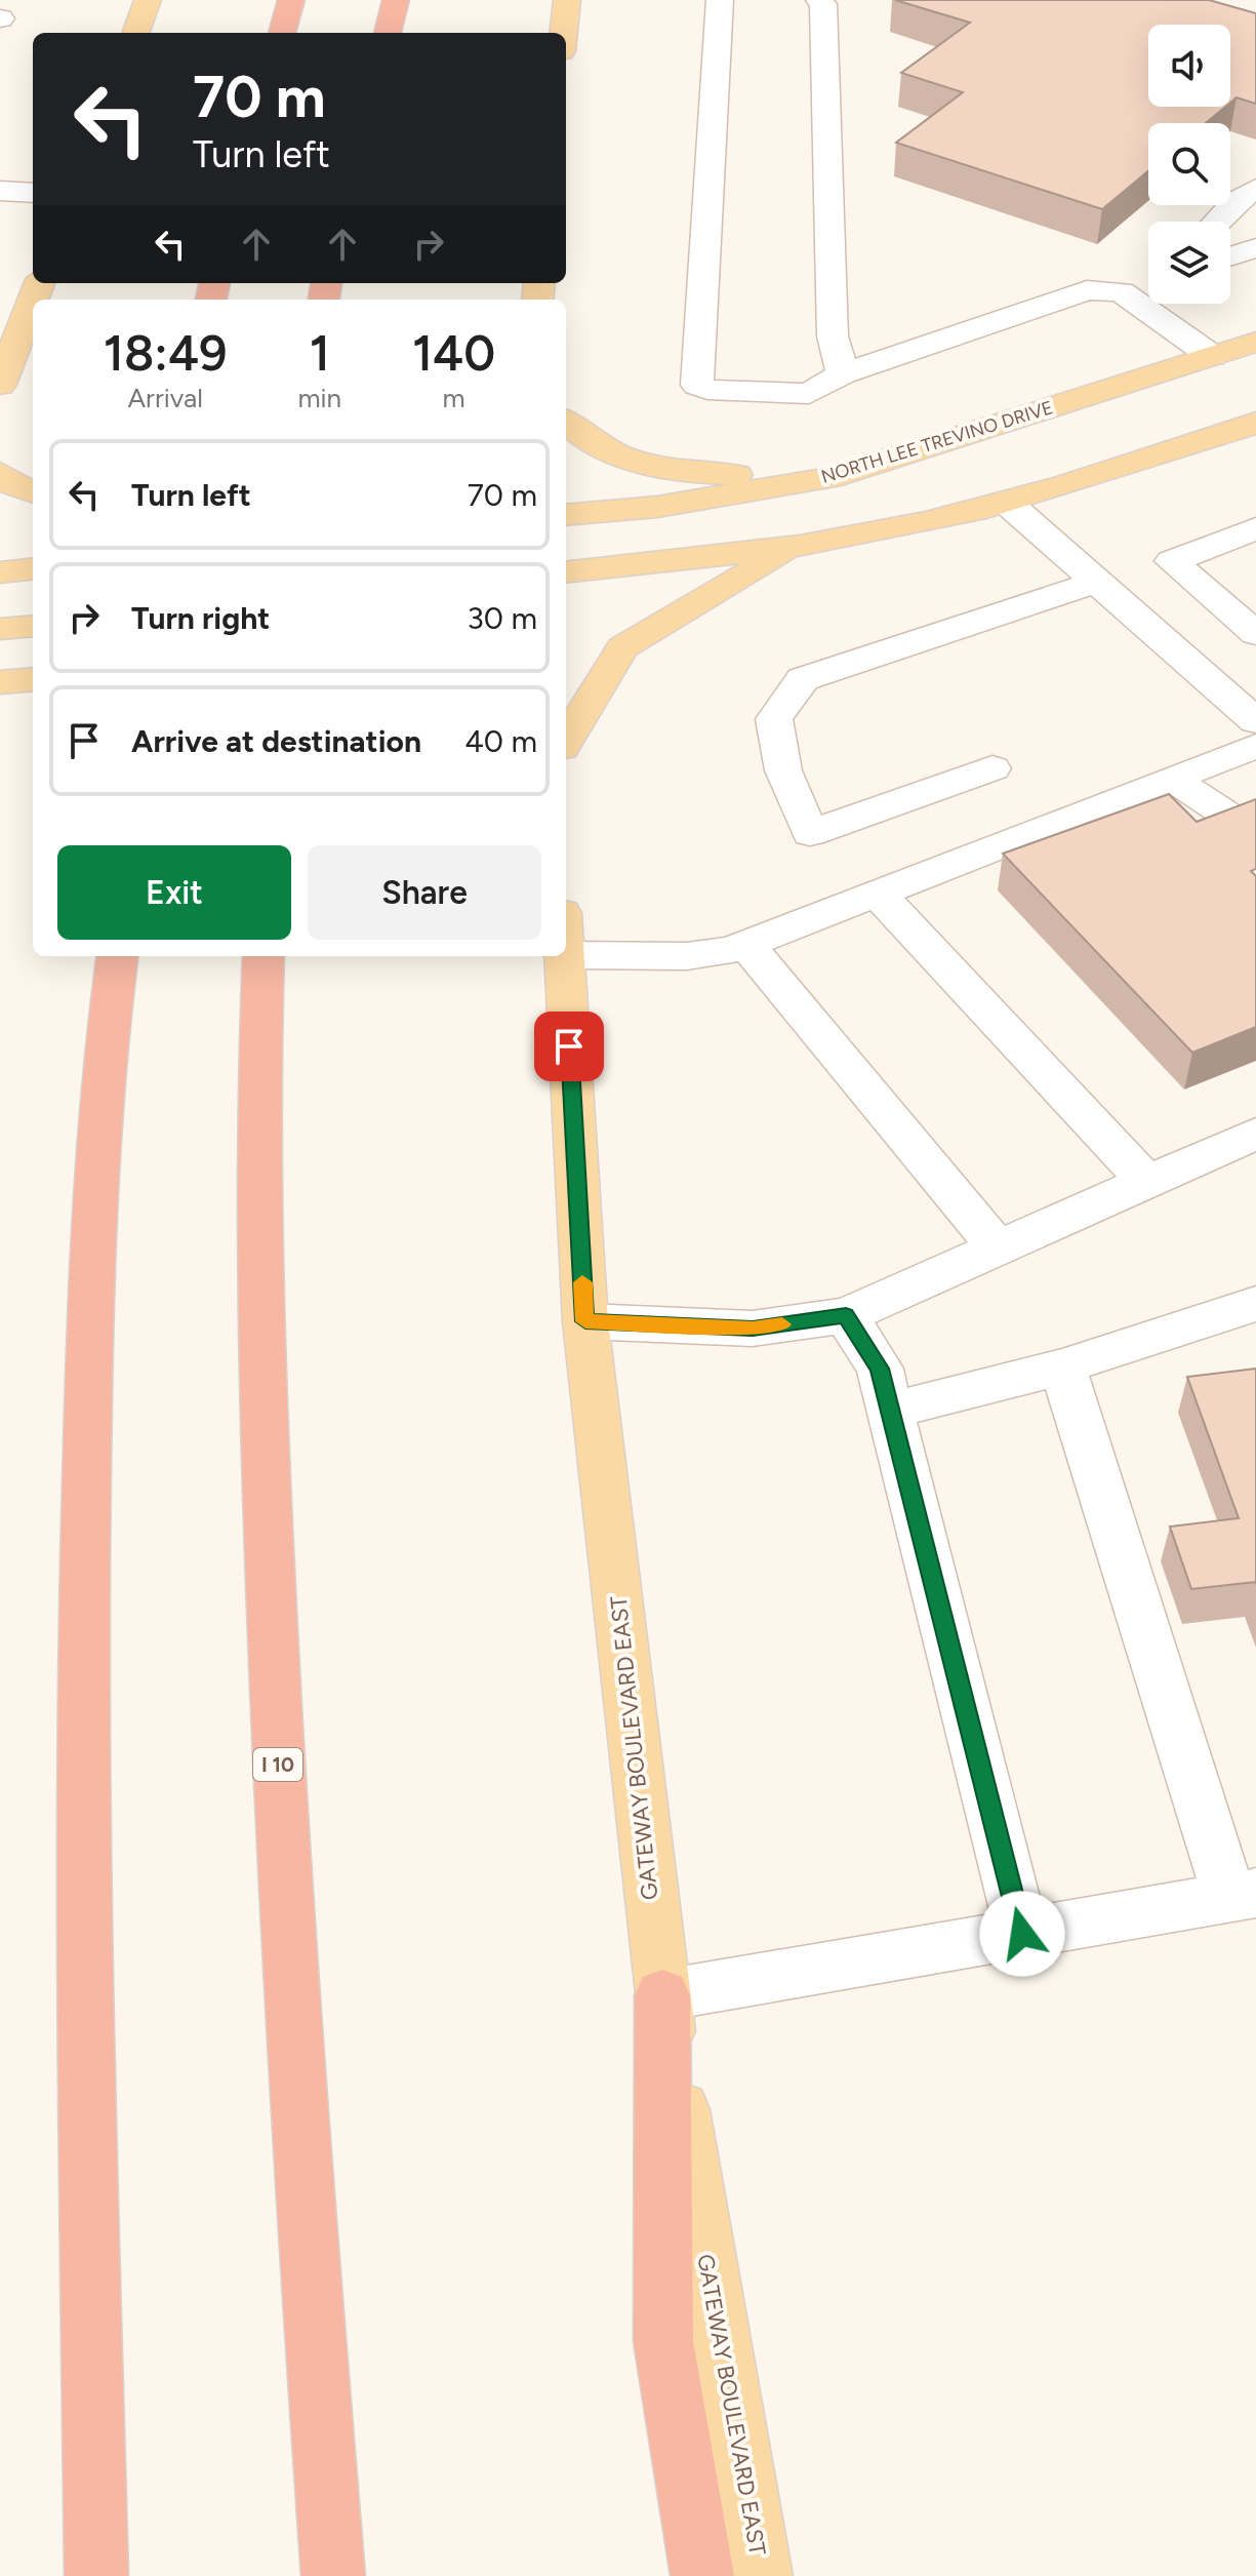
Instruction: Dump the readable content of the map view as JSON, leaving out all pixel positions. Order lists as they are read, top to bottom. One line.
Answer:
{"streets":{"highway":["I 10"],"main road":["NORTH LEE TREVINO DRIVE","GATEWAY BOULEVARD EAST"]},"page":{"turn":["70 m","Turn left"],"eta":["18:49","Arrival","1","min","140","m"],"list":[{"name":"Turn left","value":"70 m"},{"name":"Turn right","value":"30 m"},{"name":"Arrive at destination","value":"40 m"}],"buttons":["Exit","Share"]}}
